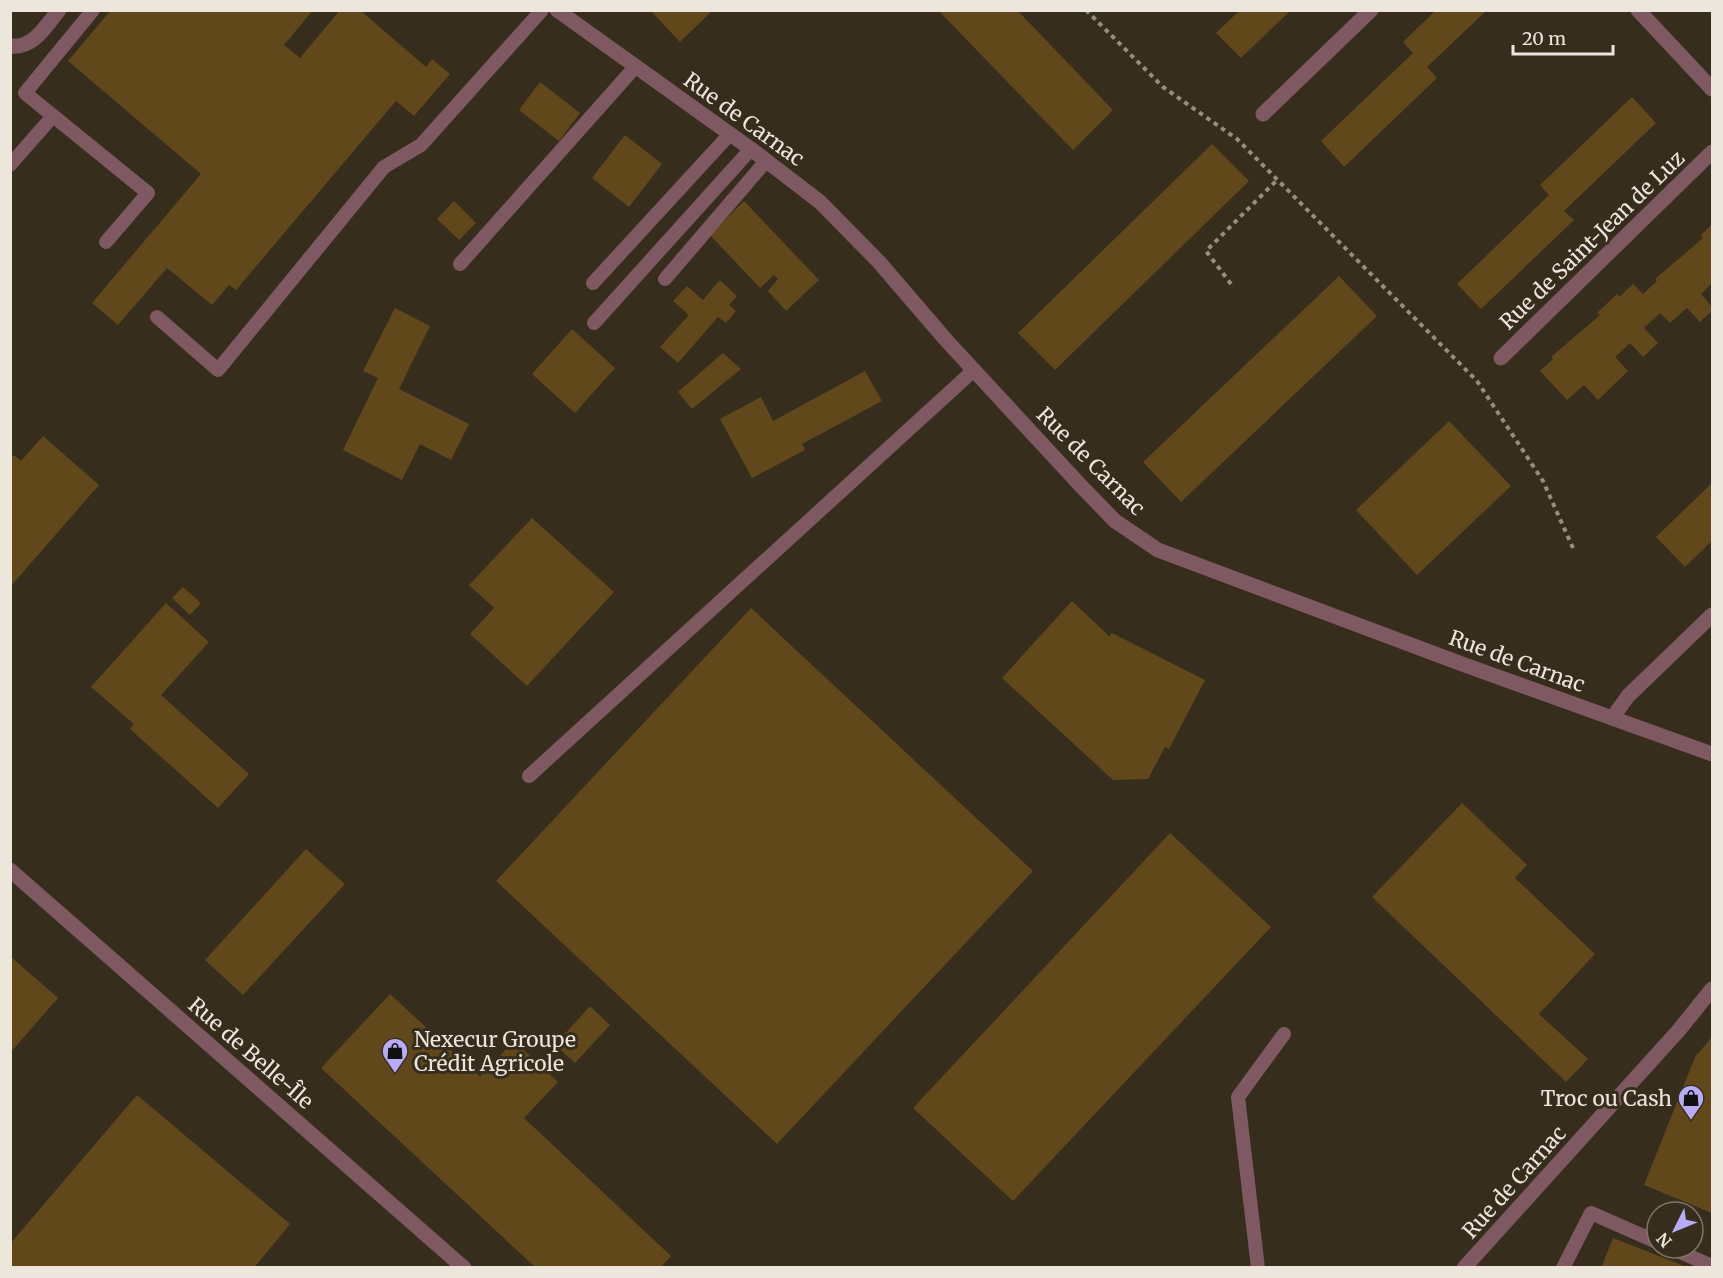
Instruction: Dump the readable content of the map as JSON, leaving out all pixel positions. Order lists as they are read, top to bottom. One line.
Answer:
{"streets":{"street":["Rue de Carnac","Rue de Saint-Jean de Luz","Rue de Belle-Île"]},"places":{"shop":["Nexecur Groupe Crédit Agricole","Troc ou Cash"]},"scale_bar":"20 m","north":"bottom left"}
